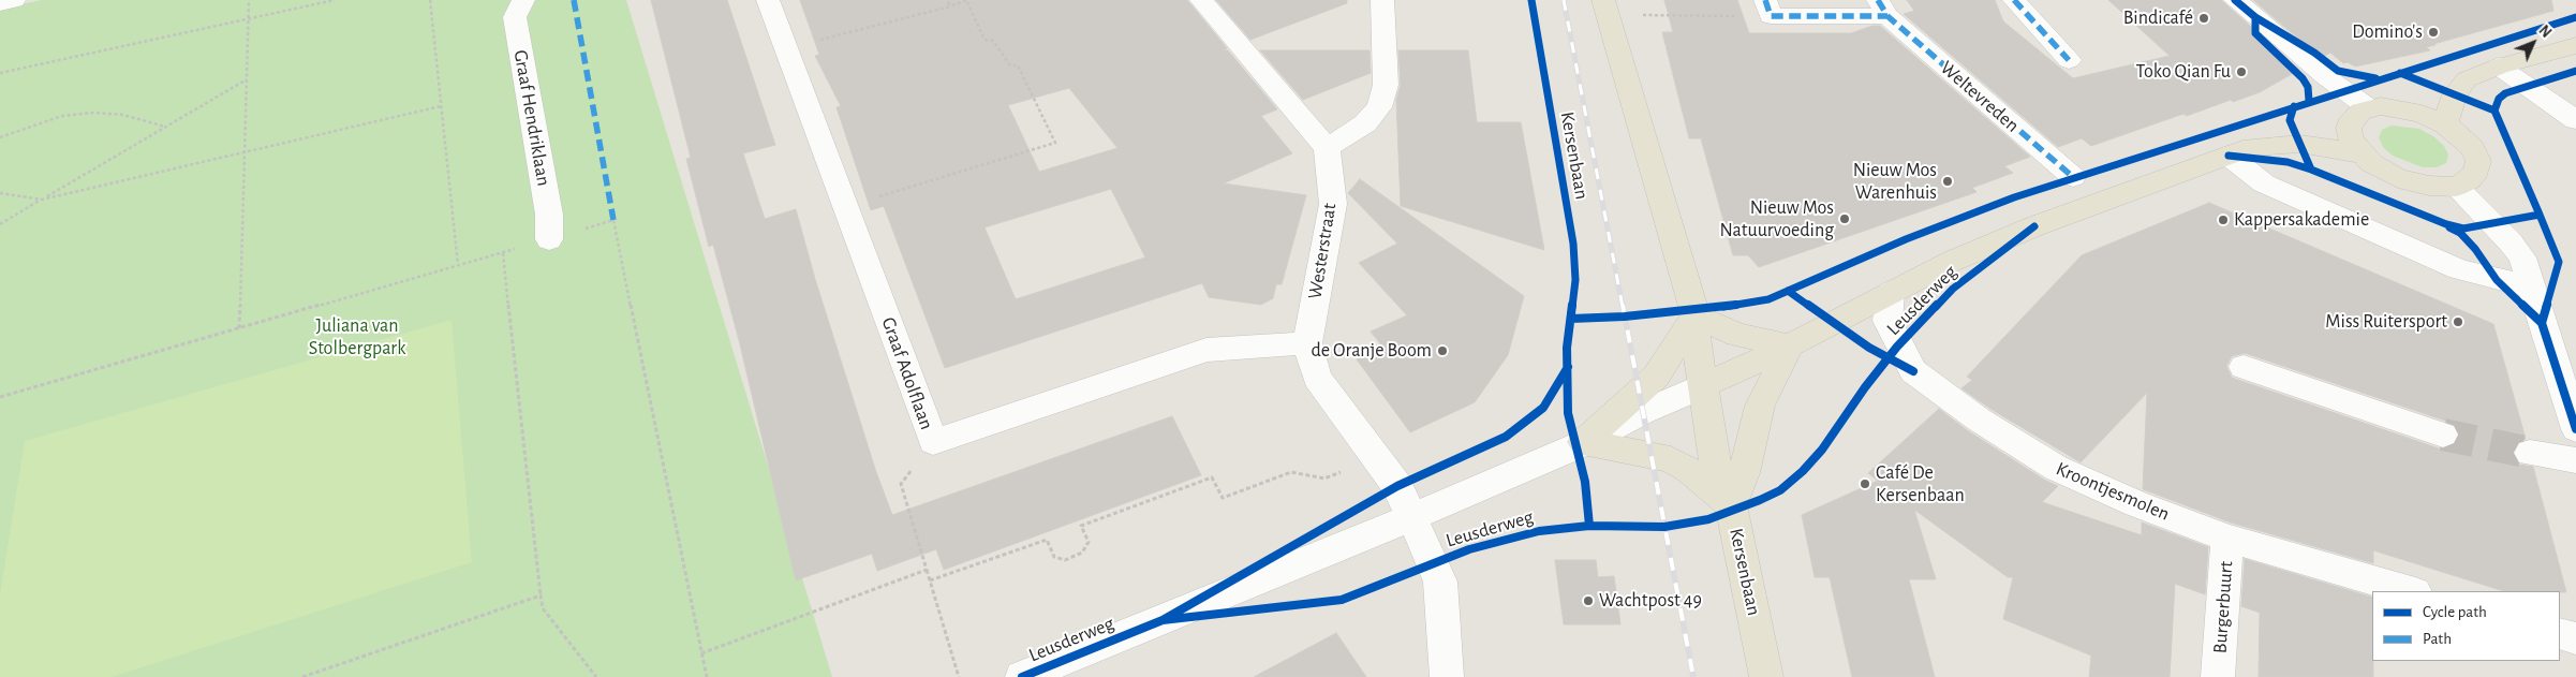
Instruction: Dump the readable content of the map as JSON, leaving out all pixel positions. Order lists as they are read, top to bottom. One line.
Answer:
{"streets":{"main road":["Kersenbaan","Leusderweg"],"street":["Weltevreden","Graaf Hendriklaan","Westerstraat","Graaf Adolflaan","Kroontjesmolen","Burgerbuurt"]},"crossings":[["Kersenbaan","Leusderweg"],["Westerstraat","Leusderweg"],["Westerstraat","Graaf Adolflaan"],["Leusderweg","Kroontjesmolen"],["Kroontjesmolen","Burgerbuurt"]],"parks":["Juliana van Stolbergpark"],"places":["Bindicafé","Domino's","Toko Qian Fu","Nieuw Mos Warenhuis","Nieuw Mos Natuurvoeding","Kappersakademie","Miss Ruitersport","de Oranje Boom","Café De Kersenbaan","Wachtpost 49"],"legend":["Cycle path","Path"],"north":"top right"}
